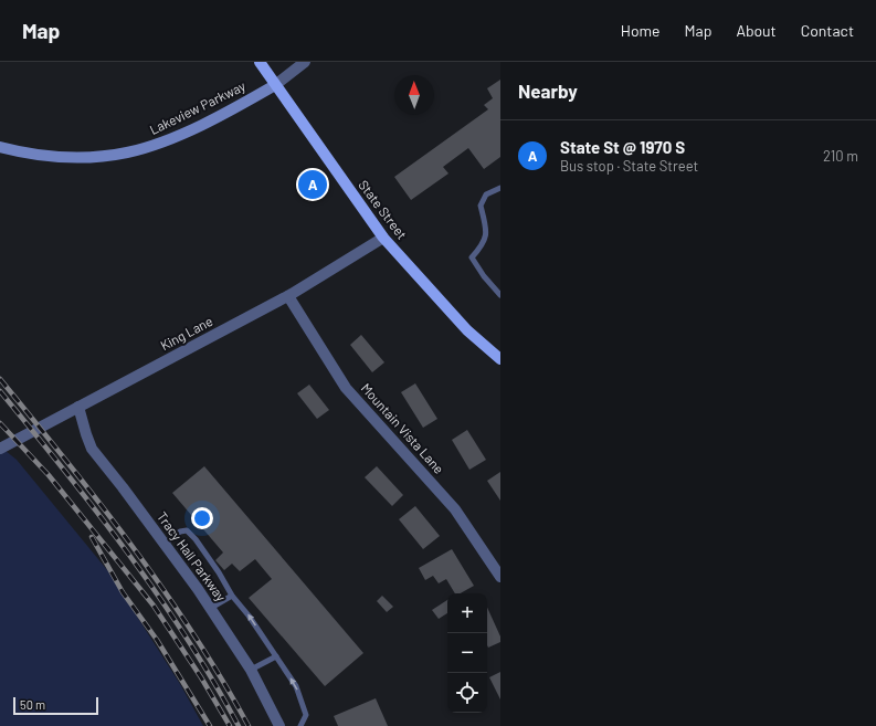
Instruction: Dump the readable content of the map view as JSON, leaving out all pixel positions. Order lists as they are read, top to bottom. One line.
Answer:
{"streets":{"main road":["Lakeview Parkway","State Street"],"street":["King Lane","Mountain Vista Lane","Tracy Hall Parkway"]},"crossings":[["Lakeview Parkway","State Street"],["State Street","King Lane"],["King Lane","Mountain Vista Lane"],["King Lane","Tracy Hall Parkway"]],"scale_bar":"50 m","north":"top","page":{"header":"Map","nav":["Home","Map","About","Contact"],"heading":"Nearby","list":[{"mark":"A","name":"State St @ 1970 S","note":"Bus stop · State Street","value":"210 m"}],"pins":"A","map_buttons":["+","−"],"scale":"50 m"}}
